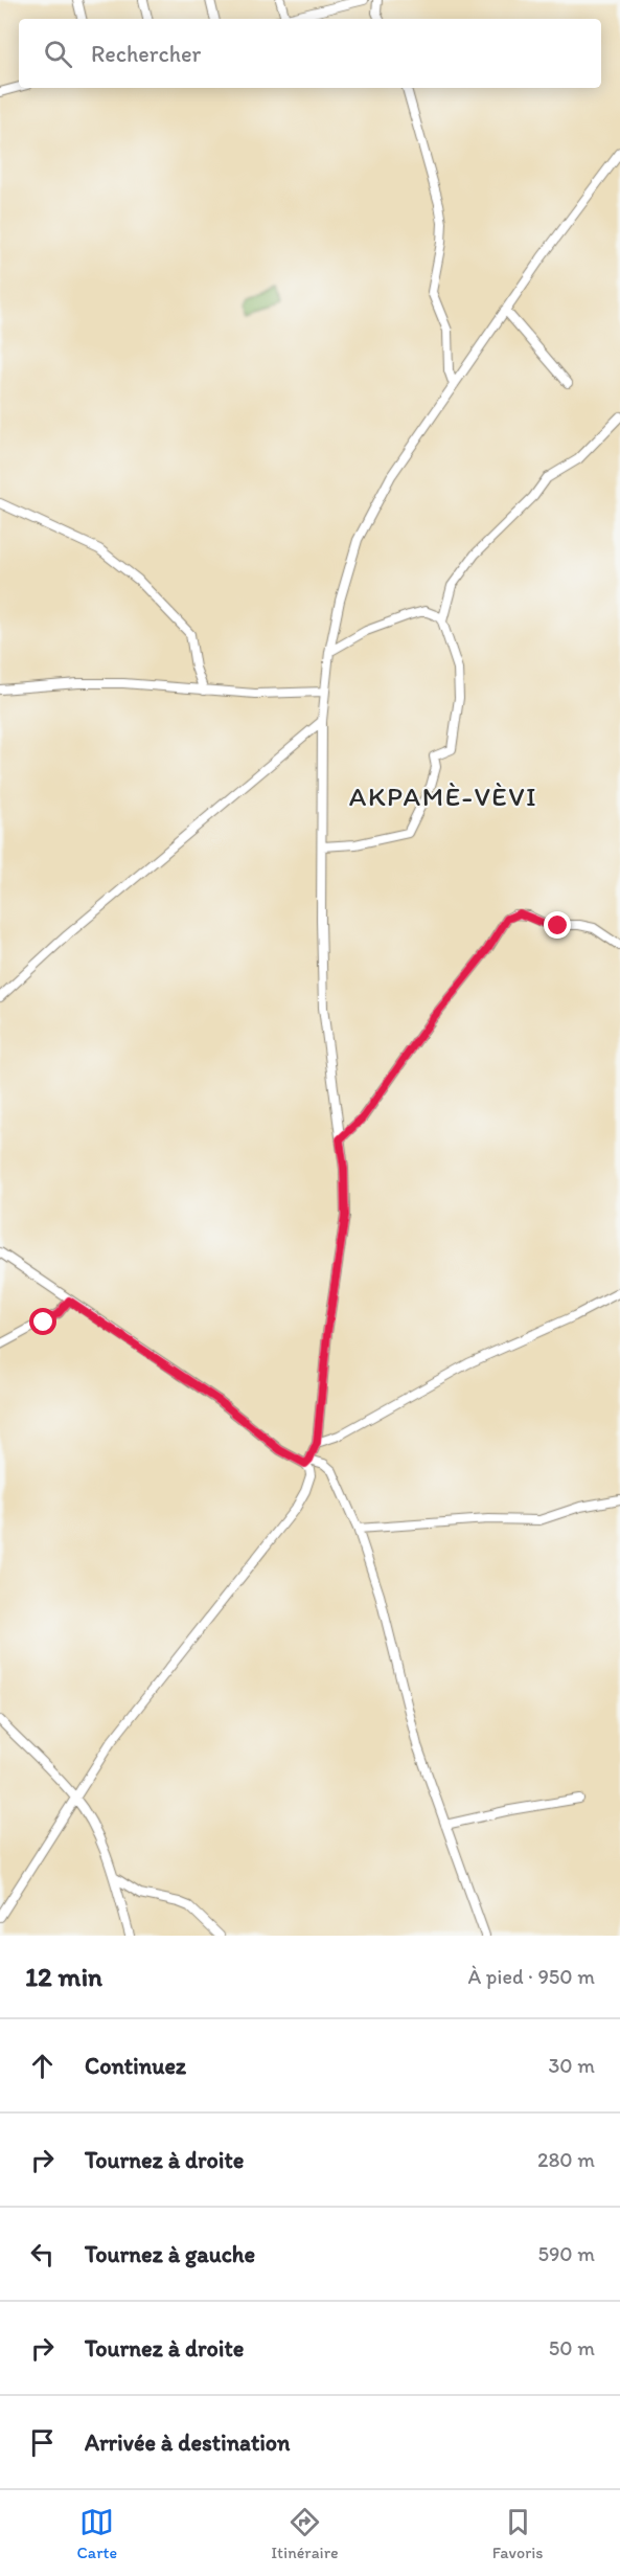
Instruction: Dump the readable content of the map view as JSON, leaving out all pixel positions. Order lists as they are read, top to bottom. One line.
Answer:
{"districts":["AKPAMÈ-VÈVI"],"page":{"search":"Rechercher","heading":["12 min","À pied · 950 m"],"list":[["Continuez","30 m"],["Tournez à droite","280 m"],["Tournez à gauche","590 m"],["Tournez à droite","50 m"],"Arrivée à destination"],"nav":["Carte","Itinéraire","Favoris"]}}
